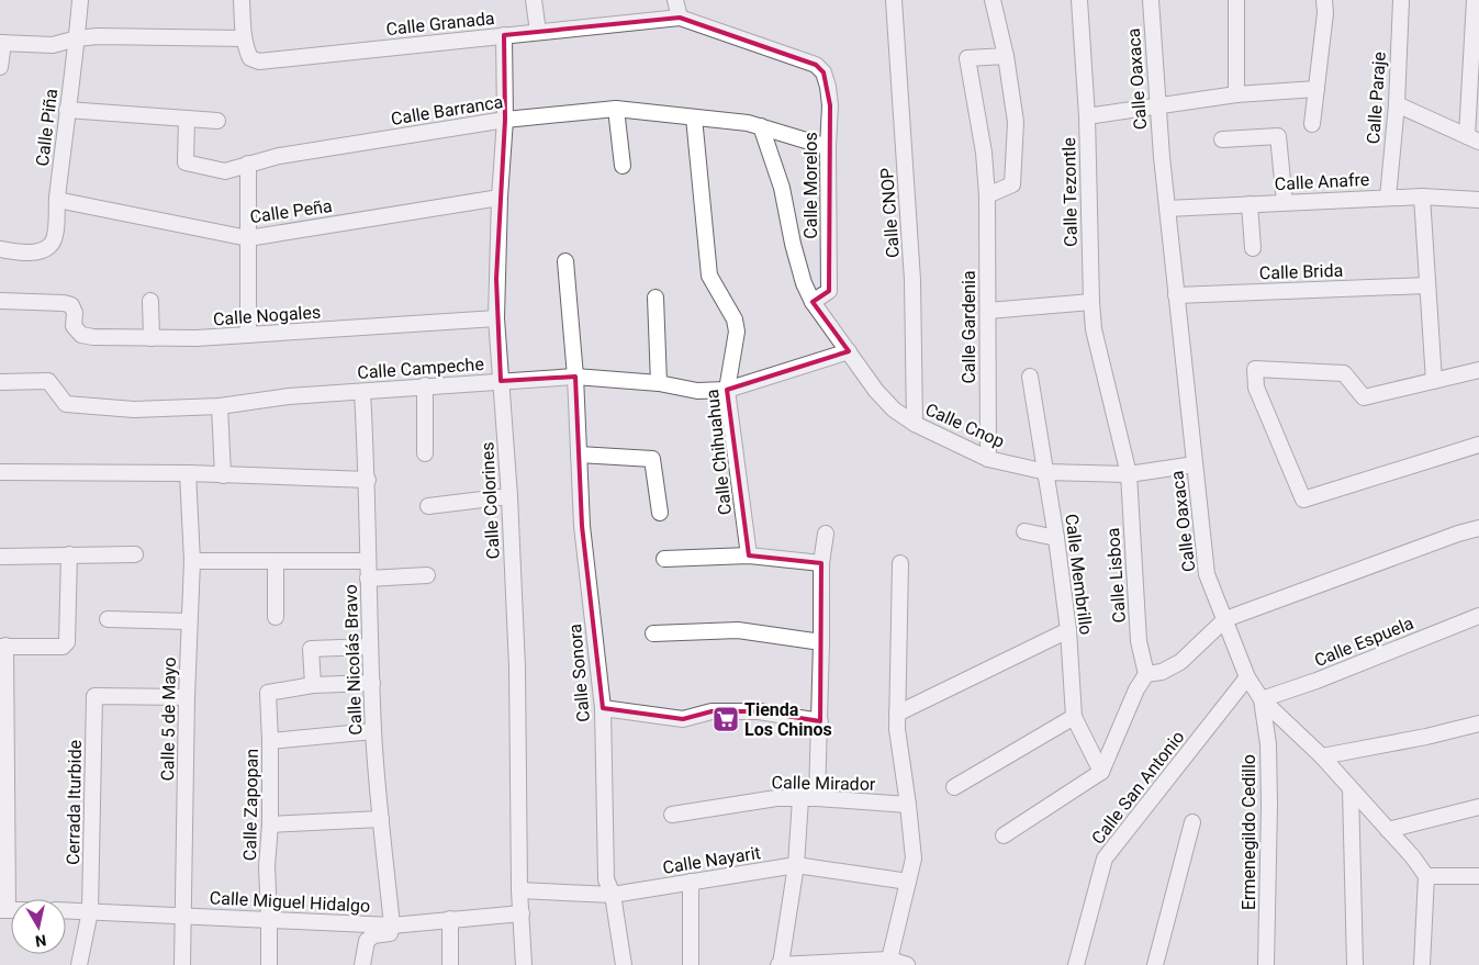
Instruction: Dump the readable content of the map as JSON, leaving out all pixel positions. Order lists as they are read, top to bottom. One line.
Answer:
{"streets":{"street":["Calle Granada","Calle Oaxaca","Calle Paraje","Calle Barranca","Calle Piña","Calle Anafre","Calle Morelos","Calle Tezontle","Calle Peña","Calle CNOP","Calle Brida","Calle Nogales","Calle Gardenia","Calle Campeche","Calle Cnop","Calle Chihuahua","Calle Colorines","Calle Membrillo","Calle Lisboa","Calle Espuela","Calle Nicolás Bravo","Calle Sonora","Calle 5 de Mayo","Calle Mirador","Calle San Antonio","Cerrada Iturbide","Calle Zapopan","Ermenegildo Cedillo","Calle Nayarit","Calle Miguel Hidalgo"]},"crossings":[["Calle Granada","Calle Morelos"],["Calle Granada","Calle Colorines"],["Calle Oaxaca","Calle Anafre"],["Calle Oaxaca","Calle Tezontle"],["Calle Oaxaca","Calle Brida"],["Calle Oaxaca","Calle Cnop"],["Calle Oaxaca","Calle Espuela"],["Calle Oaxaca","Calle San Antonio"],["Calle Oaxaca","Ermenegildo Cedillo"],["Calle Paraje","Calle Anafre"],["Calle Barranca","Calle Morelos"],["Calle Barranca","Calle Chihuahua"],["Calle Barranca","Calle Colorines"],["Calle Piña","Calle Peña"],["Calle Tezontle","Calle Cnop"],["Calle Tezontle","Calle Lisboa"],["Calle Peña","Calle Colorines"],["Calle CNOP","Calle Cnop"],["Calle Nogales","Calle Colorines"],["Calle Gardenia","Calle Cnop"],["Calle Campeche","Calle Cnop"],["Calle Campeche","Calle Chihuahua"],["Calle Campeche","Calle Colorines"],["Calle Campeche","Calle Nicolás Bravo"],["Calle Campeche","Calle Sonora"],["Calle Cnop","Calle Membrillo"],["Calle Cnop","Calle Lisboa"],["Calle Colorines","Calle Nayarit"],["Calle Colorines","Calle Miguel Hidalgo"],["Calle Espuela","Ermenegildo Cedillo"],["Calle Nicolás Bravo","Calle Miguel Hidalgo"],["Calle Sonora","Calle Nayarit"],["Calle 5 de Mayo","Cerrada Iturbide"],["Calle 5 de Mayo","Calle Miguel Hidalgo"],["Cerrada Iturbide","Calle Miguel Hidalgo"],["Calle Zapopan","Calle Miguel Hidalgo"]],"places":{"supermarket":["Tienda Los Chinos"]},"north":"bottom"}
